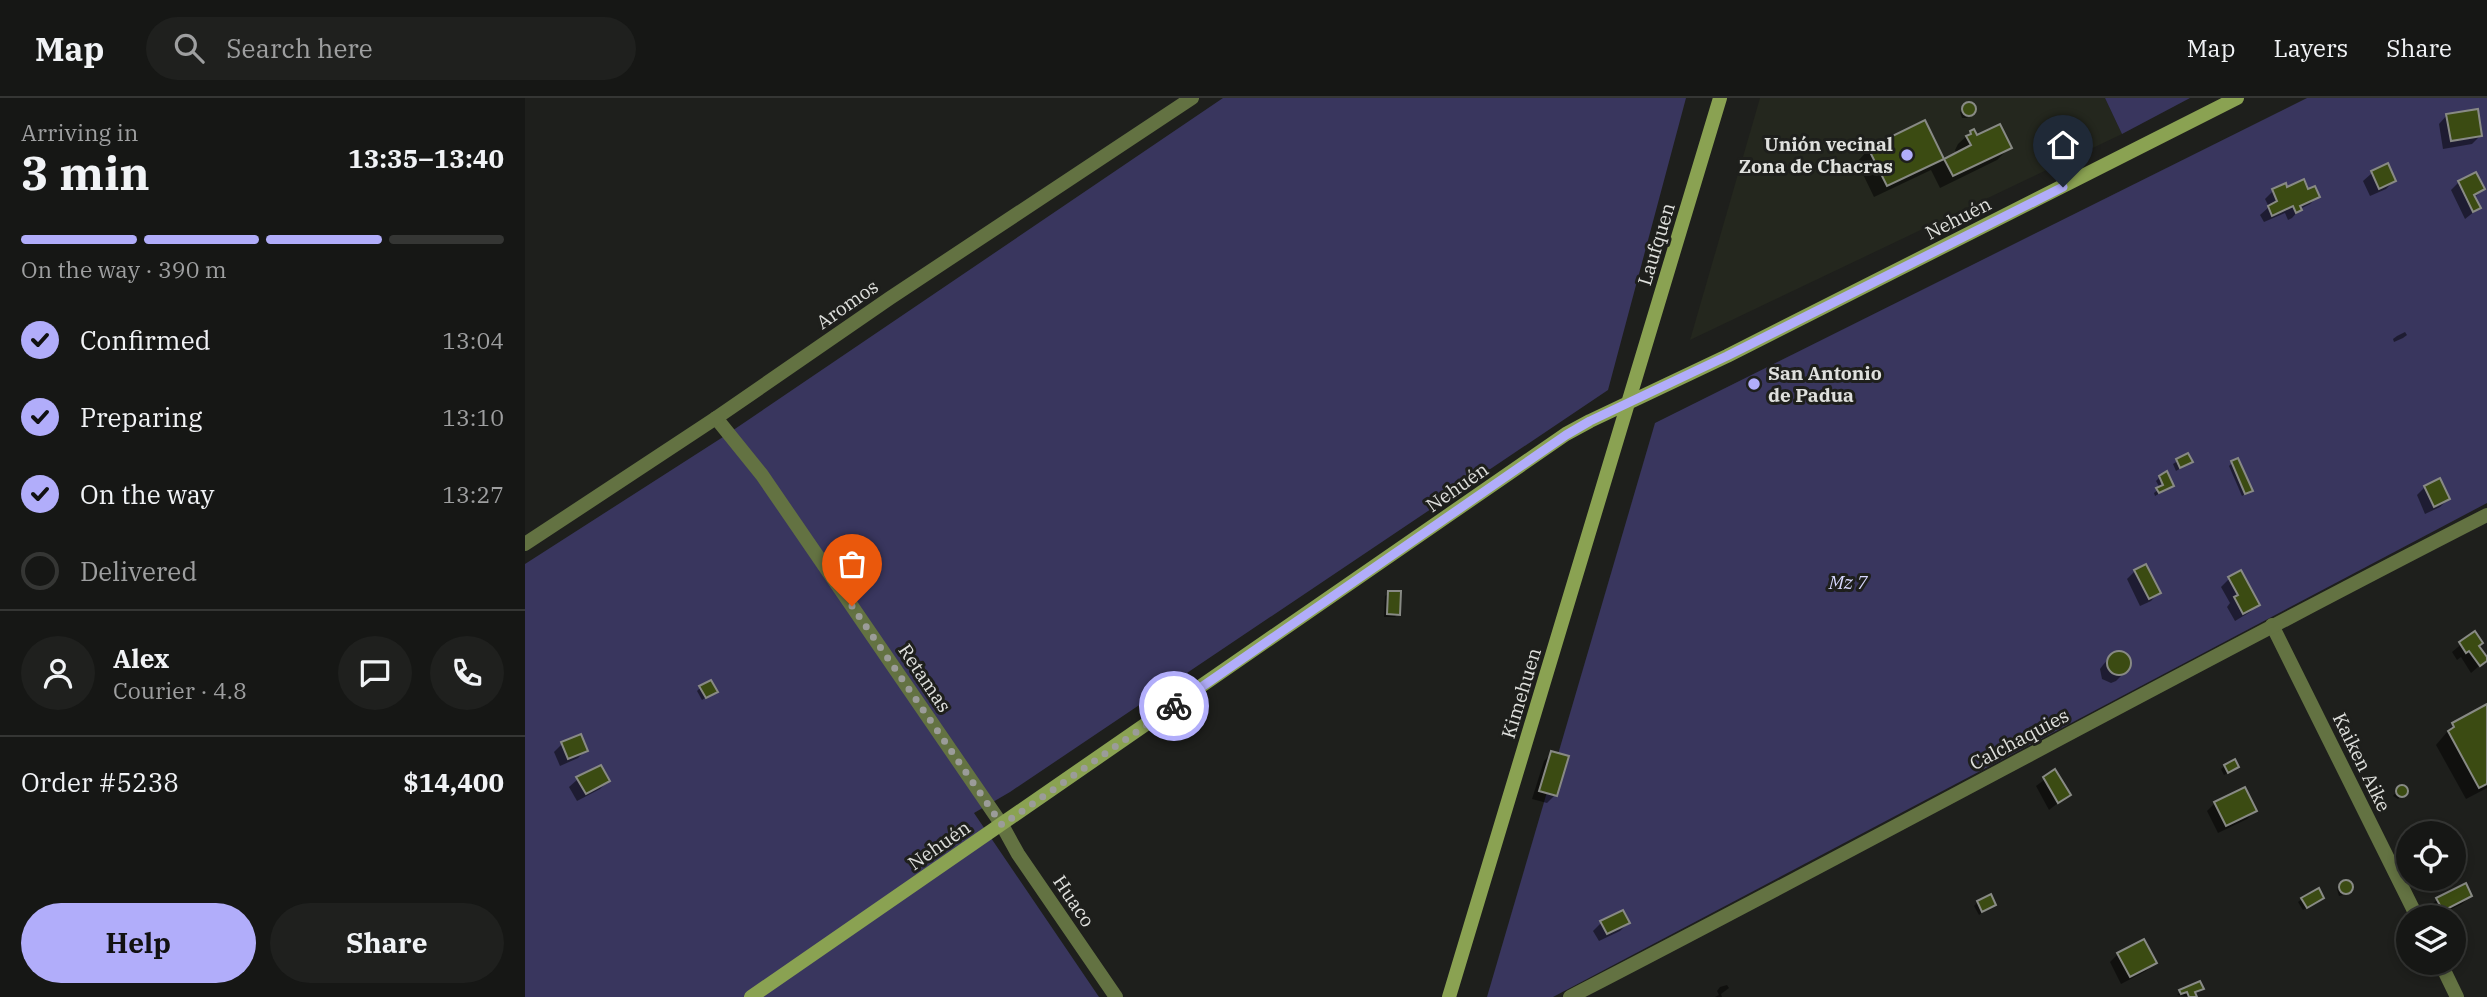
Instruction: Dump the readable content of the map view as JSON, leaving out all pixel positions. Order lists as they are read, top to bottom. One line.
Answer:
{"streets":{"street":["Nehuén","Laufquen","Aromos","Retamas","Kimehuen","Calchaquies","Kaiken Aike","Huaco"]},"crossings":[["Nehuén","Laufquen"],["Nehuén","Retamas"],["Nehuén","Kimehuen"],["Nehuén","Huaco"],["Laufquen","Kimehuen"],["Aromos","Retamas"],["Retamas","Huaco"],["Calchaquies","Kaiken Aike"]],"parks":["Mz 7"],"places":["Unión vecinal Zona de Chacras","San Antonio de Padua"],"page":{"header":"Map","search":"Search here","nav":["Map","Layers","Share"],"heading":["3 min","Arriving in","13:35–13:40"],"panel":["Alex","Courier · 4.8","Order #5238","$14,400"],"bar":"On the way · 390 m","list":[["Confirmed","13:04"],["Preparing","13:10"],["On the way","13:27"],"Delivered"],"buttons":["Help","Share"]}}
